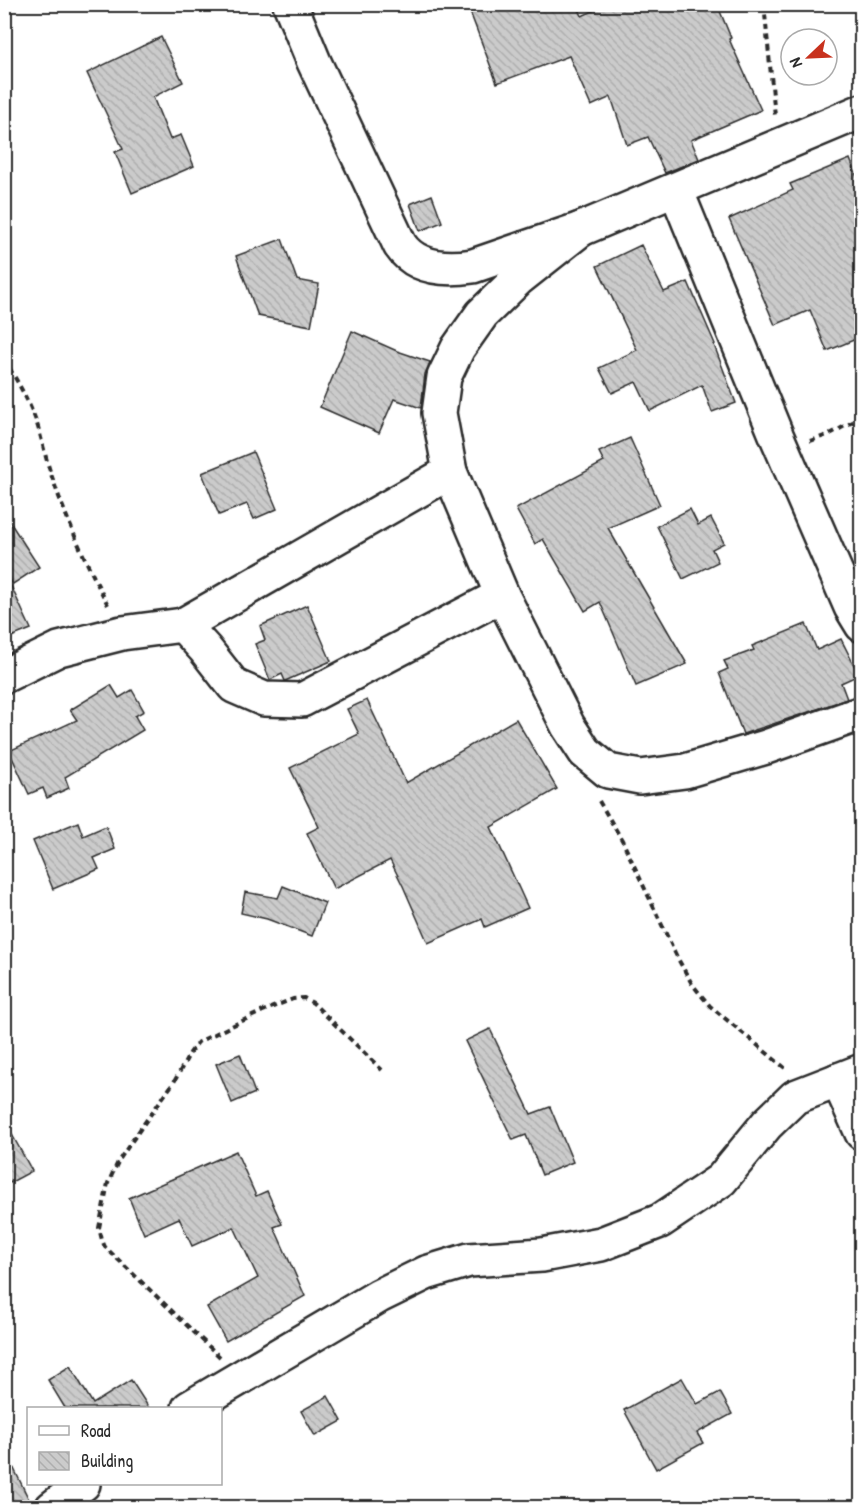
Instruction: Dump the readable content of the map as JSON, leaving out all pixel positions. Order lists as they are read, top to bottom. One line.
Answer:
{"legend":["Road","Building"],"north":"bottom left"}
